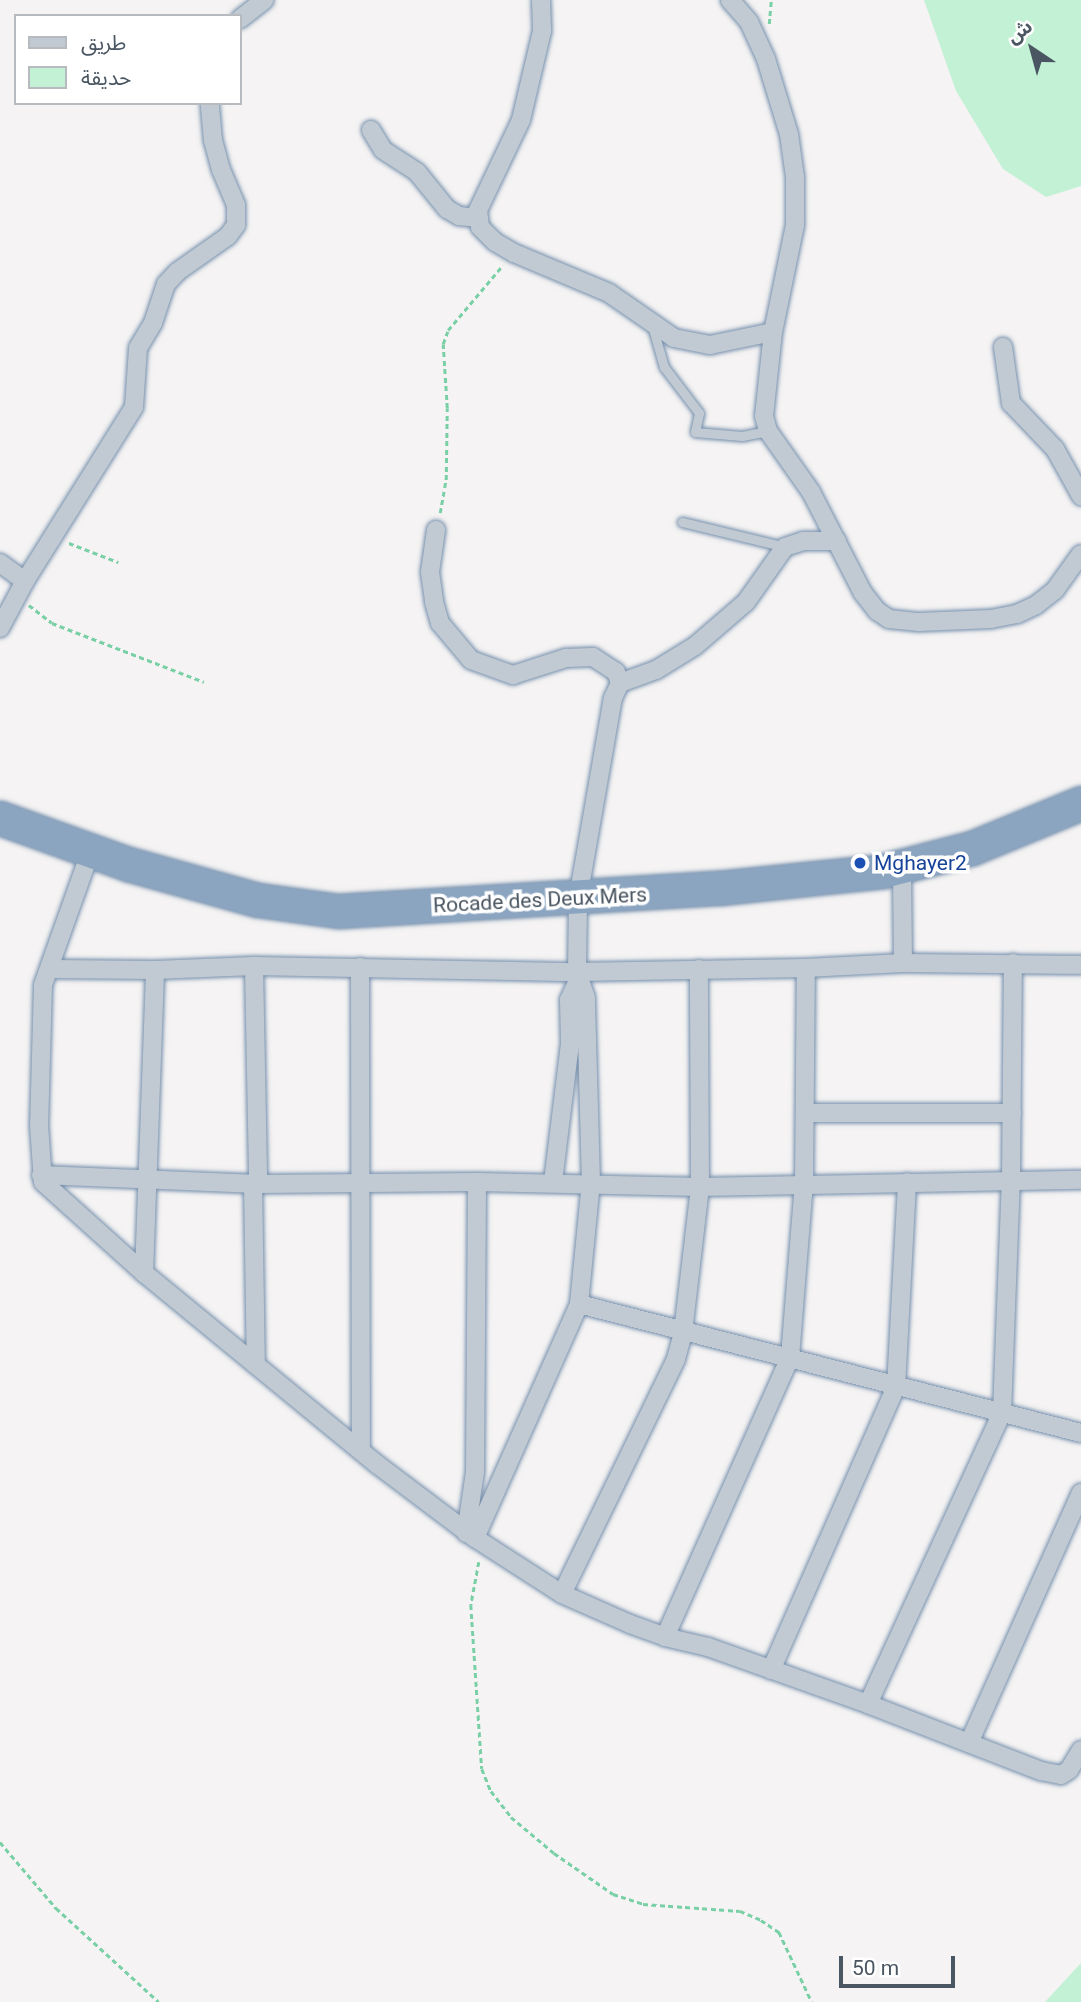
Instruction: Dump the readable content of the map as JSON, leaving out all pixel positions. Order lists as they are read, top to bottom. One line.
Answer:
{"streets":{"highway":["Rocade des Deux Mers"]},"places":["Mghayer2"],"legend":["طريق","حديقة"],"scale_bar":"50 m","north":"top left"}
